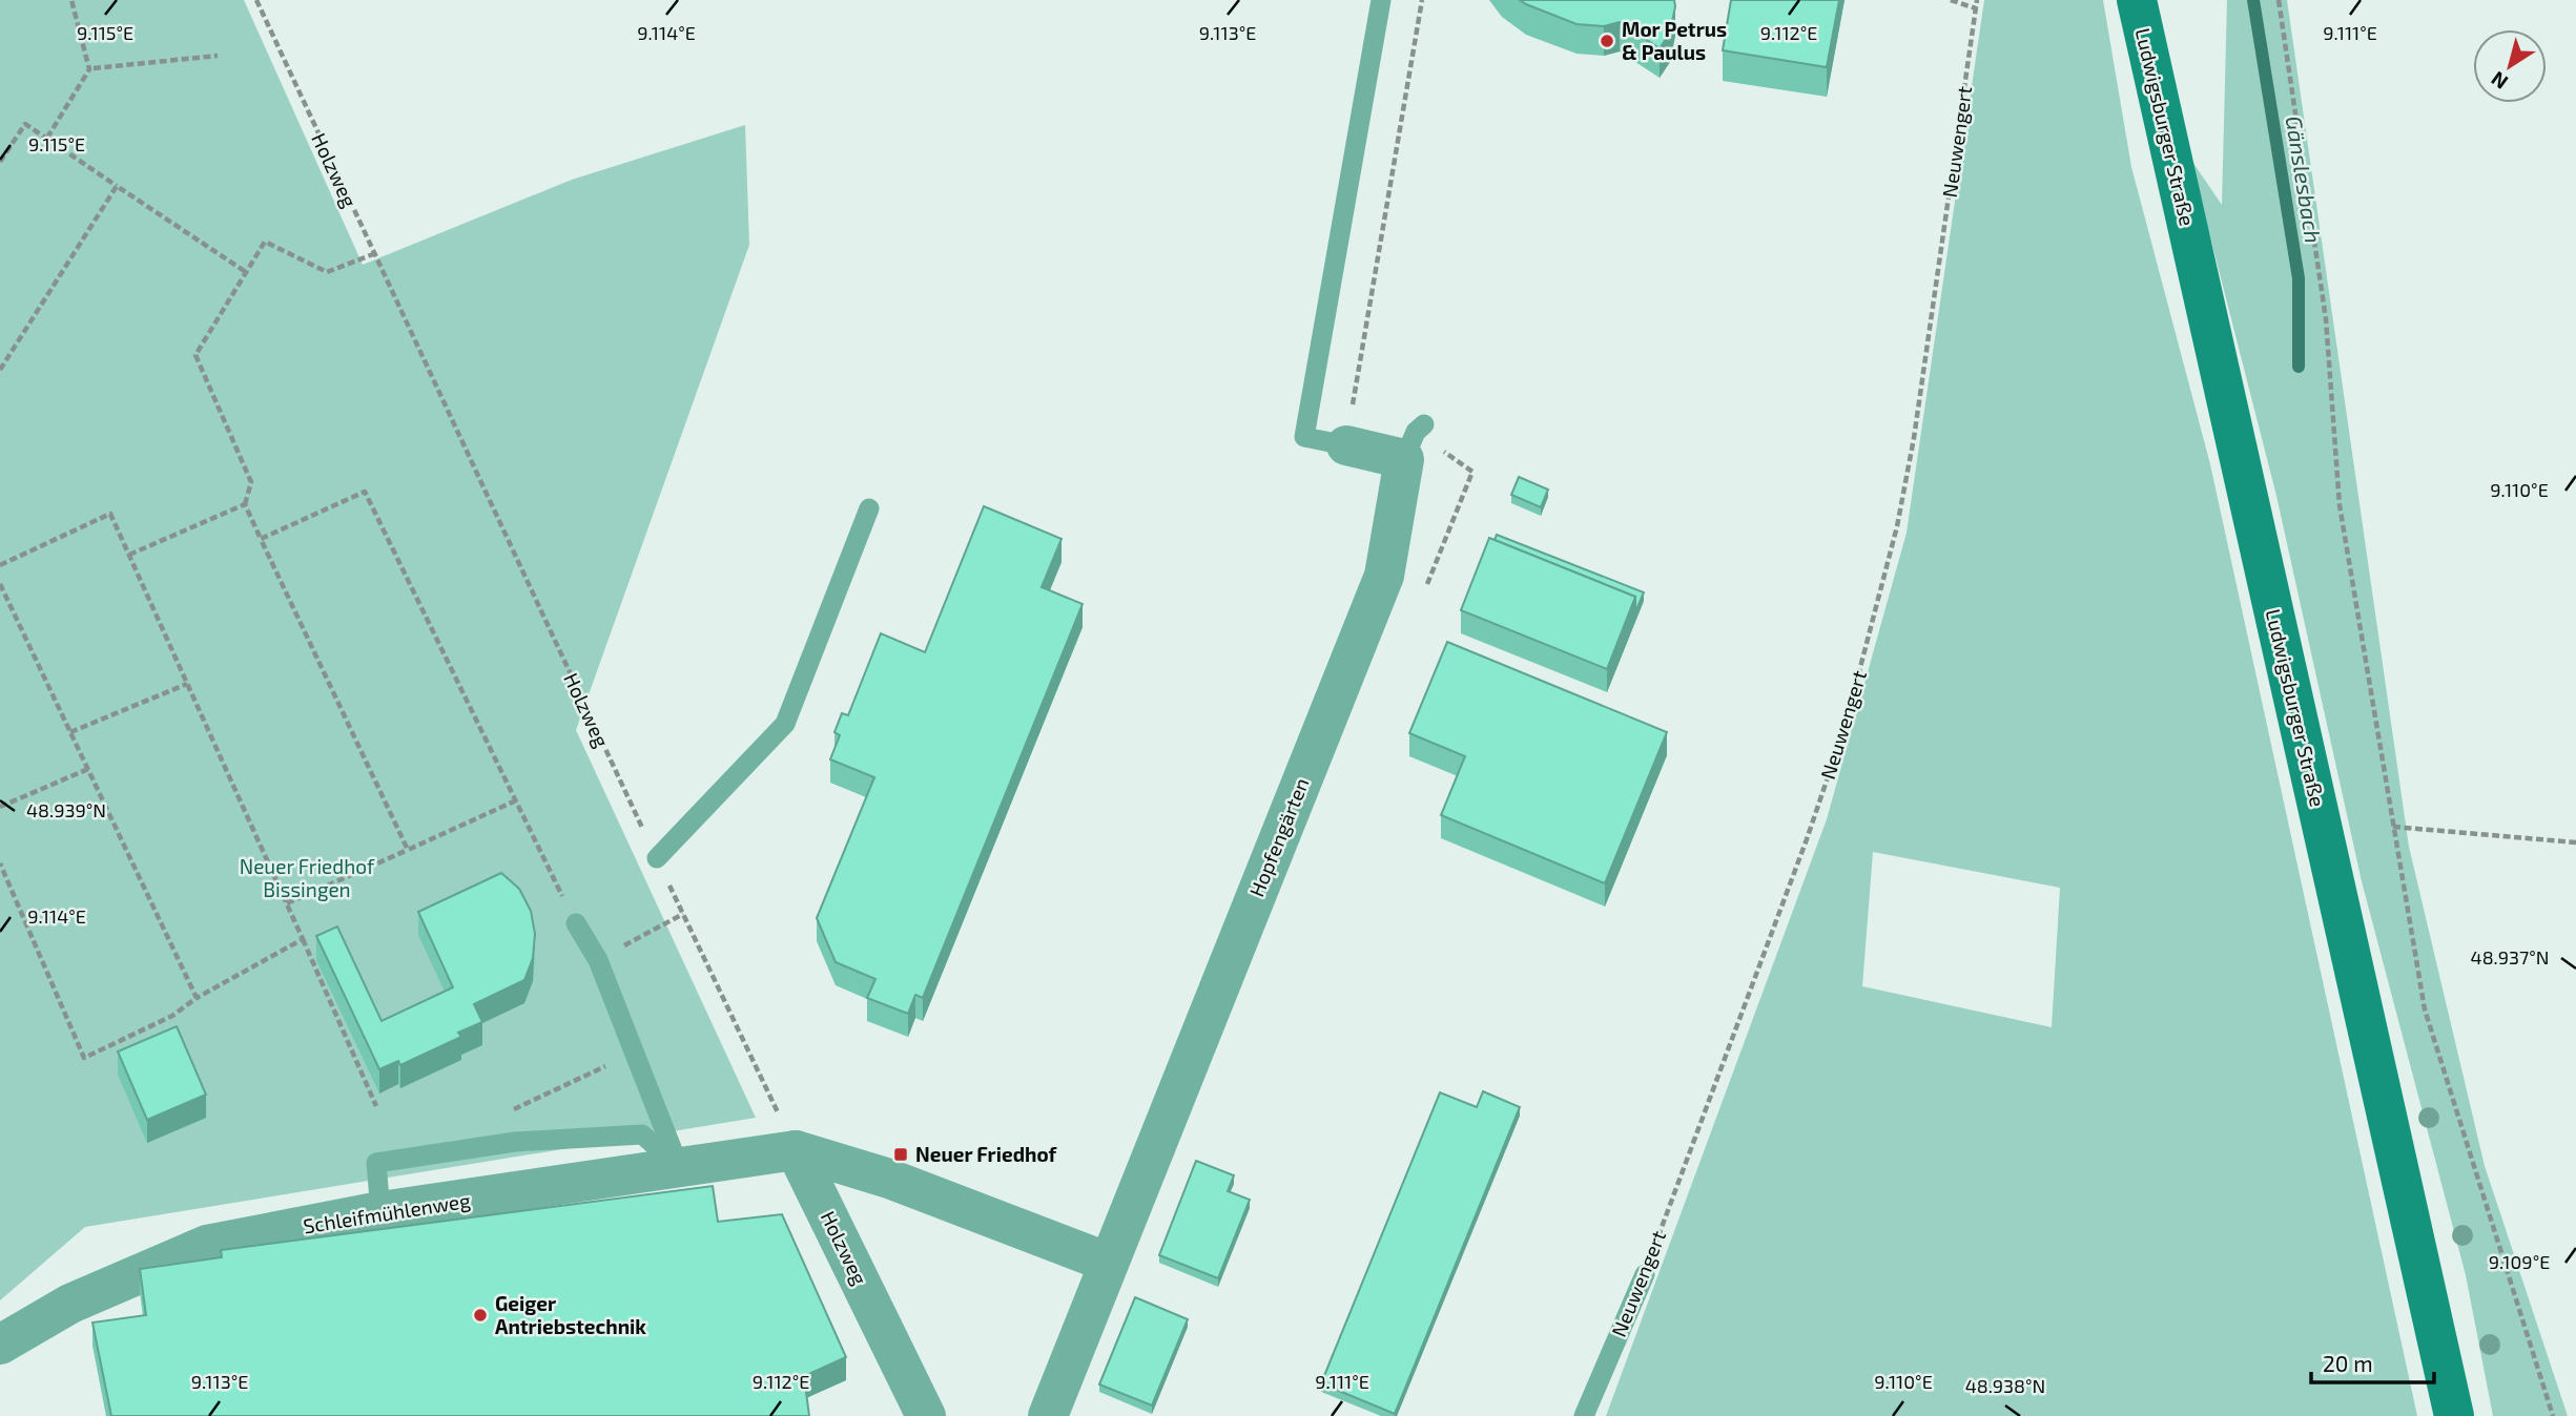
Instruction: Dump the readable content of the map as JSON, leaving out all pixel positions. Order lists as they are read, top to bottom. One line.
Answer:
{"streets":{"main road":["Ludwigsburger Straße"],"street":["Holzweg","Hopfengärten","Schleifmühlenweg"],"lane":["Neuwengert"]},"crossings":[["Holzweg","Schleifmühlenweg"]],"water":["Gänslesbach"],"parks":["Neuer Friedhof Bissingen"],"places":{"other":["Mor Petrus & Paulus","Geiger Antriebstechnik"],"transit":["Neuer Friedhof"]},"scale_bar":"20 m","north":"bottom left","coordinates":["9.115°E","9.114°E","9.112°E","9.111°E","9.113°E","9.110°E","48.939°N","48.937°N","9.109°E","48.938°N"]}
